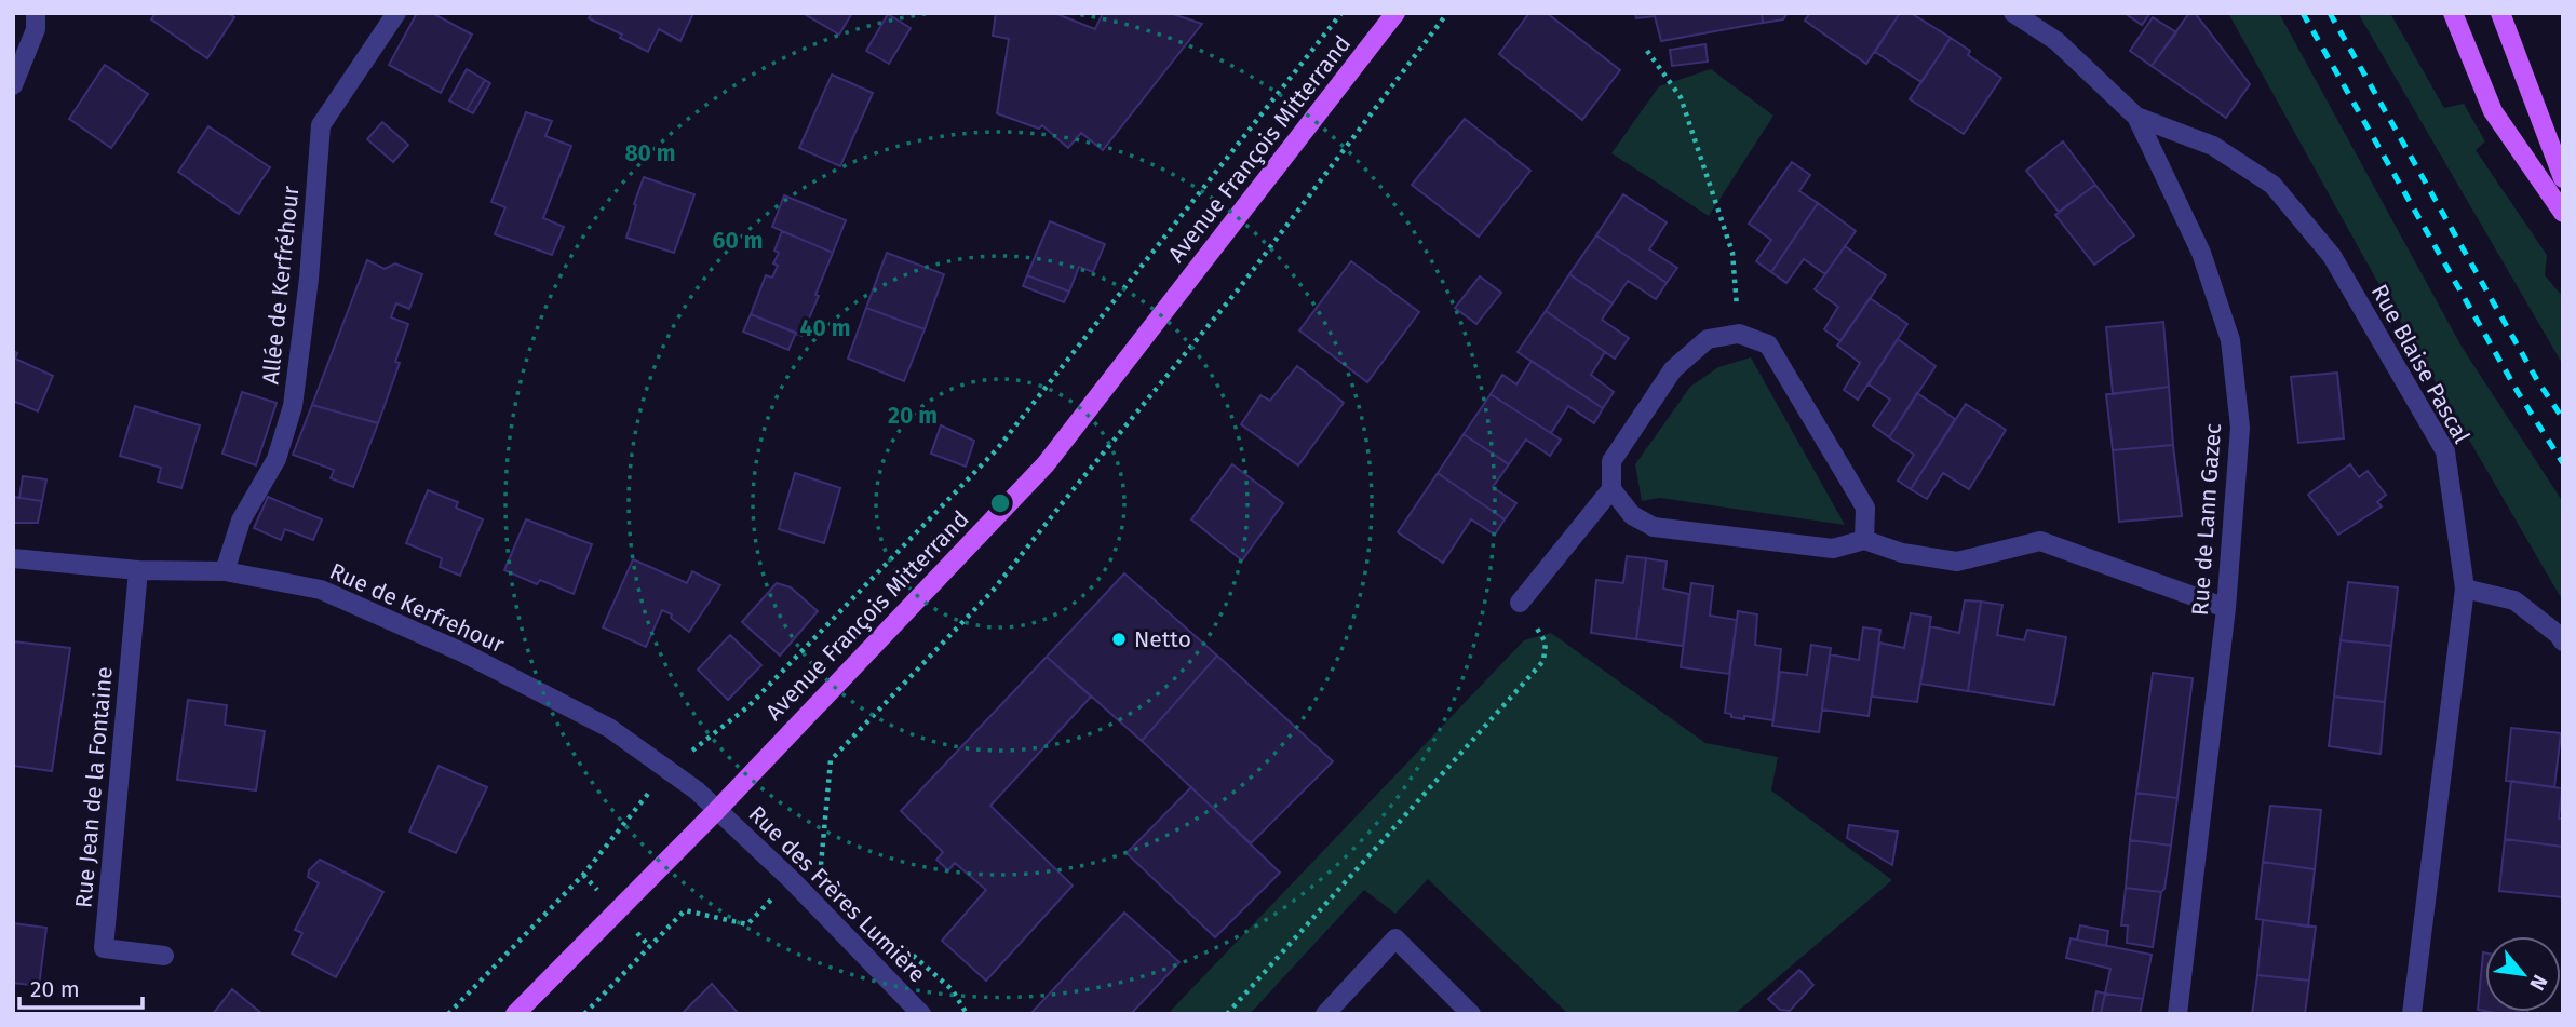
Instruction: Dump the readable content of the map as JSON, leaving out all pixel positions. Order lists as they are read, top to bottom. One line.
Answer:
{"streets":{"main road":["Avenue François Mitterrand"],"street":["Allée de Kerfréhour","Rue Blaise Pascal","Rue de Lann Gazec","Rue de Kerfrehour","Rue Jean de la Fontaine","Rue des Frères Lumière"]},"crossings":[["Avenue François Mitterrand","Rue de Kerfrehour"],["Avenue François Mitterrand","Rue des Frères Lumière"],["Allée de Kerfréhour","Rue de Kerfrehour"],["Rue Blaise Pascal","Rue de Lann Gazec"],["Rue de Kerfrehour","Rue Jean de la Fontaine"],["Rue de Kerfrehour","Rue des Frères Lumière"]],"places":["Netto"],"scale_bar":"20 m","north":"bottom right","rings":["80 m","60 m","40 m","20 m"]}
